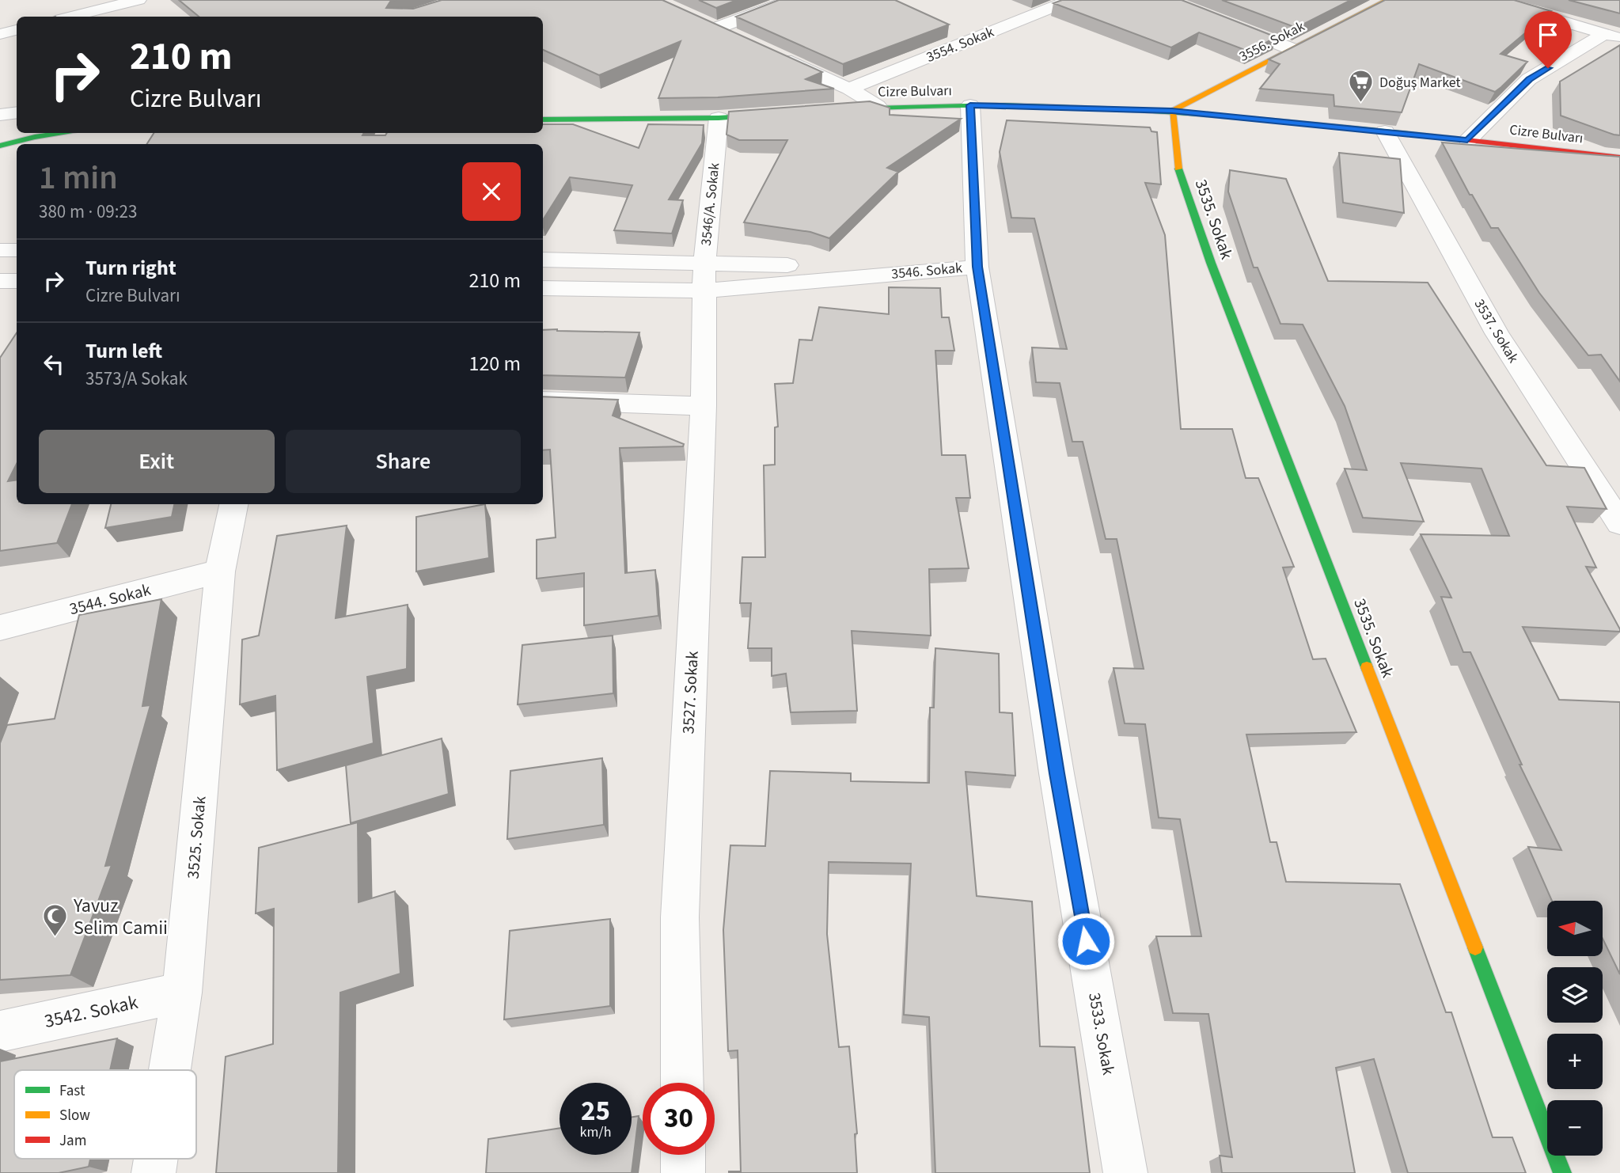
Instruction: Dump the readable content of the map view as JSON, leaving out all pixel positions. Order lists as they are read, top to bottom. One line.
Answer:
{"streets":{"street":["3556. Sokak","3554. Sokak","Cizre Bulvarı","3546/A. Sokak","3535. Sokak","3546. Sokak","3537. Sokak","3544. Sokak","3527. Sokak","3525. Sokak","3542. Sokak","3533. Sokak"]},"crossings":[["3556. Sokak","Cizre Bulvarı"],["3556. Sokak","3535. Sokak"],["Cizre Bulvarı","3535. Sokak"],["Cizre Bulvarı","3537. Sokak"],["Cizre Bulvarı","3533. Sokak"],["3546/A. Sokak","3546. Sokak"],["3546/A. Sokak","3527. Sokak"],["3546. Sokak","3527. Sokak"],["3546. Sokak","3533. Sokak"],["3544. Sokak","3525. Sokak"],["3525. Sokak","3542. Sokak"]],"places":{"supermarket":["Doğuş Market"],"mosque":["Yavuz Selim Camii"]},"legend":["Fast","Slow","Jam"],"north":"left","page":{"turn":["210 m","Cizre Bulvarı"],"heading":["1 min","380 m · 09:23"],"list":[{"name":"Turn right","note":"Cizre Bulvarı","value":"210 m"},{"name":"Turn left","note":"3573/A Sokak","value":"120 m"}],"buttons":["Exit","Share"],"map_buttons":["+","−"],"speed":"25 km/h","limit":"30"}}
